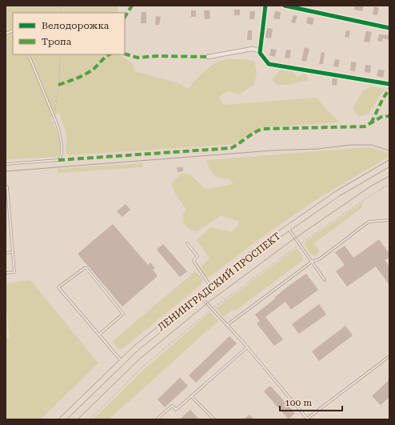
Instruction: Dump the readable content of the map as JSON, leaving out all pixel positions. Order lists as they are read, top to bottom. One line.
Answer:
{"streets":{"main road":["ЛЕНИНГРАДСКИЙ ПРОСПЕКТ"]},"legend":["Велодорожка","Тропа"],"scale_bar":"100 m"}
